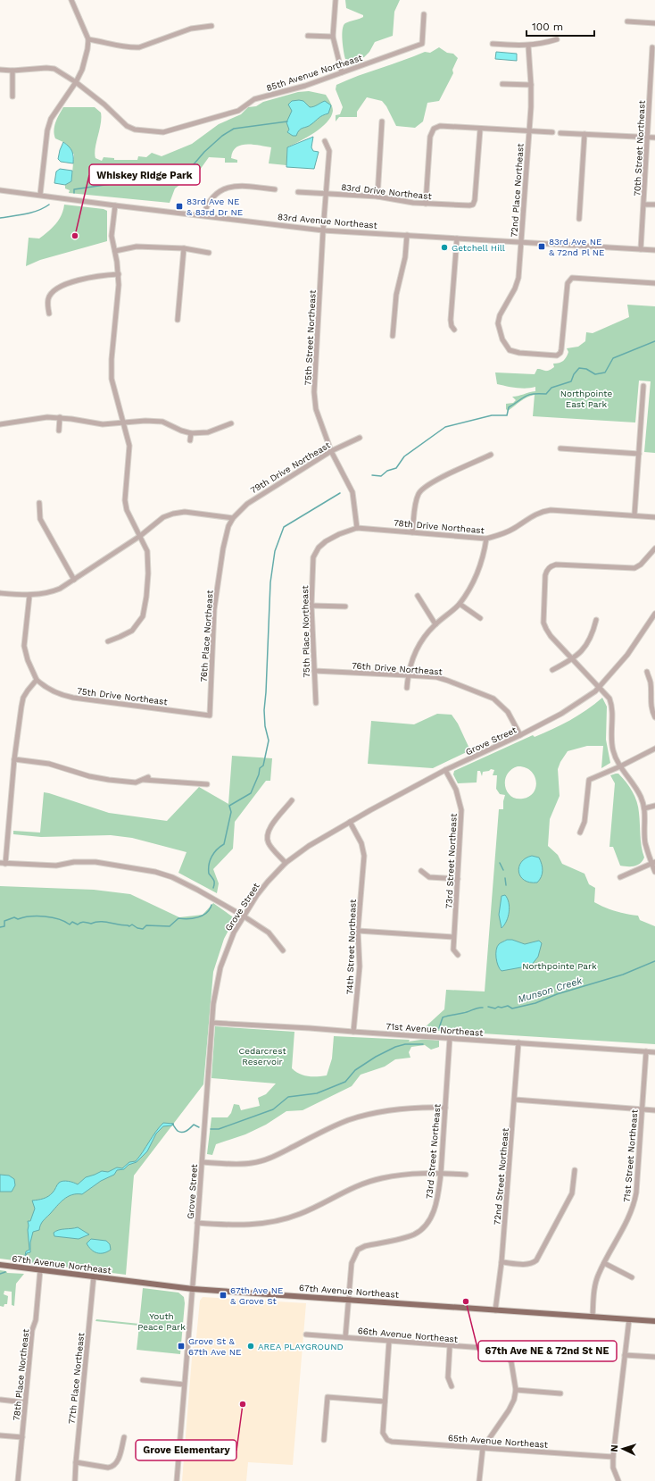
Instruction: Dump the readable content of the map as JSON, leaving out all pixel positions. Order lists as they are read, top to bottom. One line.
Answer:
{"streets":{"main road":["67th Avenue Northeast"],"street":["85th Avenue Northeast","70th Street Northeast","72nd Place Northeast","83rd Drive Northeast","83rd Avenue Northeast","75th Street Northeast","79th Drive Northeast","78th Drive Northeast","75th Place Northeast","76th Place Northeast","76th Drive Northeast","75th Drive Northeast","Grove Street","73rd Street Northeast","74th Street Northeast","71st Avenue Northeast","71st Street Northeast","72nd Street Northeast","66th Avenue Northeast","78th Place Northeast","77th Place Northeast","65th Avenue Northeast"]},"crossings":[["70th Street Northeast","83rd Avenue Northeast"],["72nd Place Northeast","83rd Avenue Northeast"],["83rd Drive Northeast","75th Street Northeast"],["83rd Avenue Northeast","75th Street Northeast"],["75th Street Northeast","79th Drive Northeast"],["75th Street Northeast","78th Drive Northeast"],["79th Drive Northeast","76th Place Northeast"],["78th Drive Northeast","75th Place Northeast"],["75th Place Northeast","76th Drive Northeast"],["76th Place Northeast","75th Drive Northeast"],["76th Drive Northeast","Grove Street"],["Grove Street","73rd Street Northeast"],["Grove Street","74th Street Northeast"],["Grove Street","71st Avenue Northeast"],["Grove Street","67th Avenue Northeast"],["73rd Street Northeast","71st Avenue Northeast"],["73rd Street Northeast","67th Avenue Northeast"],["73rd Street Northeast","66th Avenue Northeast"],["74th Street Northeast","71st Avenue Northeast"],["71st Avenue Northeast","71st Street Northeast"],["71st Avenue Northeast","72nd Street Northeast"],["71st Street Northeast","67th Avenue Northeast"],["72nd Street Northeast","67th Avenue Northeast"],["67th Avenue Northeast","78th Place Northeast"],["67th Avenue Northeast","77th Place Northeast"]],"water":["Munson Creek"],"parks":["Northpointe East Park","Northpointe Park","Cedarcrest Reservoir","Youth Peace Park"],"places":{"transit":["83rd Ave NE & 83rd Dr NE","83rd Ave NE & 72nd Pl NE","67th Ave NE & Grove St","Grove St & 67th Ave NE"],"other":["Whiskey Ridge Park","Getchell Hill","67th Ave NE & 72nd St NE","AREA PLAYGROUND","Grove Elementary"]},"scale_bar":"100 m","north":"left"}
